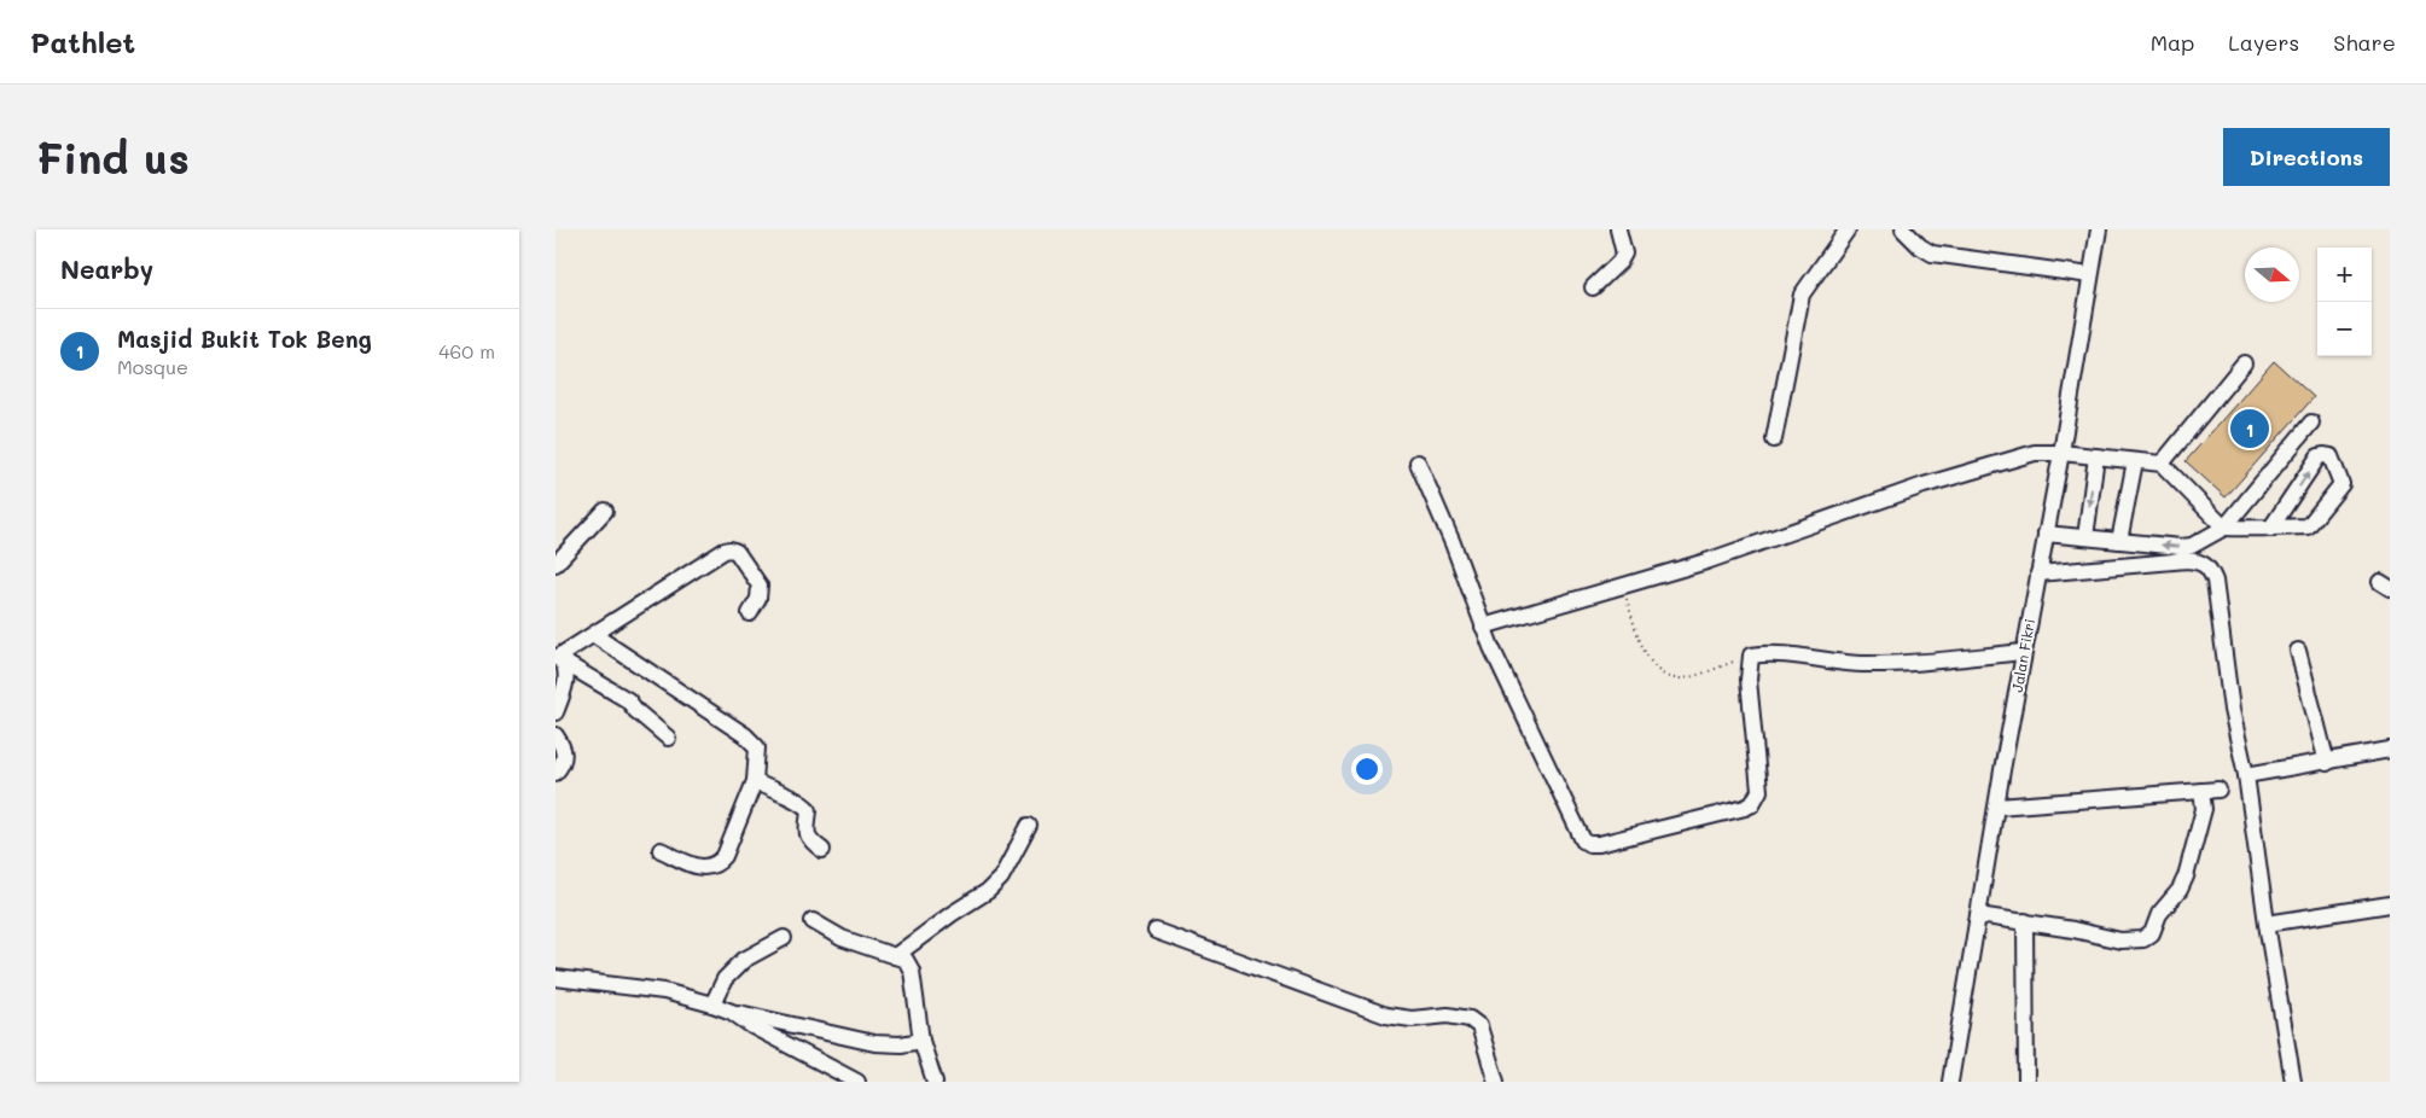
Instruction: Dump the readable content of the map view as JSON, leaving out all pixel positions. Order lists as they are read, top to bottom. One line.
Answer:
{"streets":{"street":["Jalan Fikri"]},"north":"right","page":{"header":"Pathlet","nav":["Map","Layers","Share"],"buttons":"Directions","title":"Find us","heading":"Nearby","map_buttons":["+","−"],"list":[{"mark":"1","name":"Masjid Bukit Tok Beng","note":"Mosque","value":"460 m"}],"pins":"1"}}
